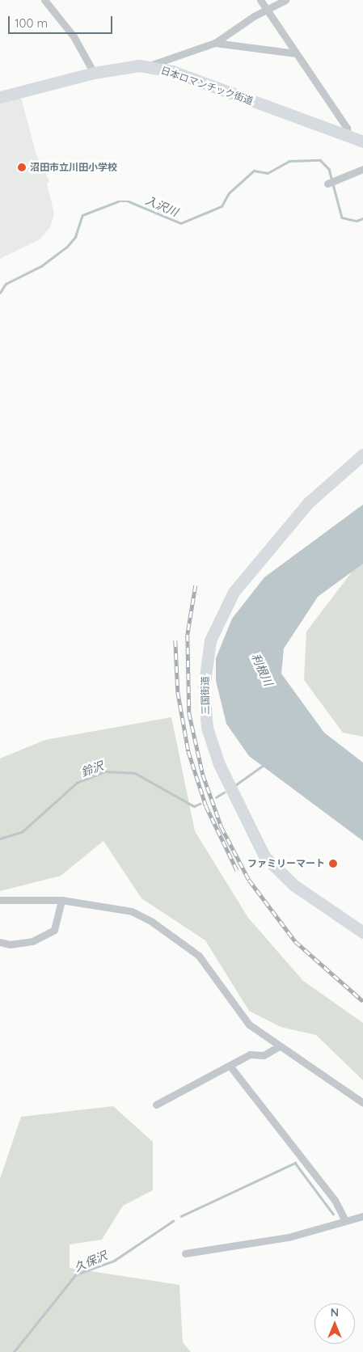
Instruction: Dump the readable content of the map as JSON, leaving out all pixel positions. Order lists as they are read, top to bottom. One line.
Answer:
{"streets":{"highway":["日本ロマンチック街道","三国街道"]},"water":["入沢川","利根川","鈴沢","久保沢"],"places":["沼田市立川田小学校","ファミリーマート"],"scale_bar":"100 m","north":"top"}
